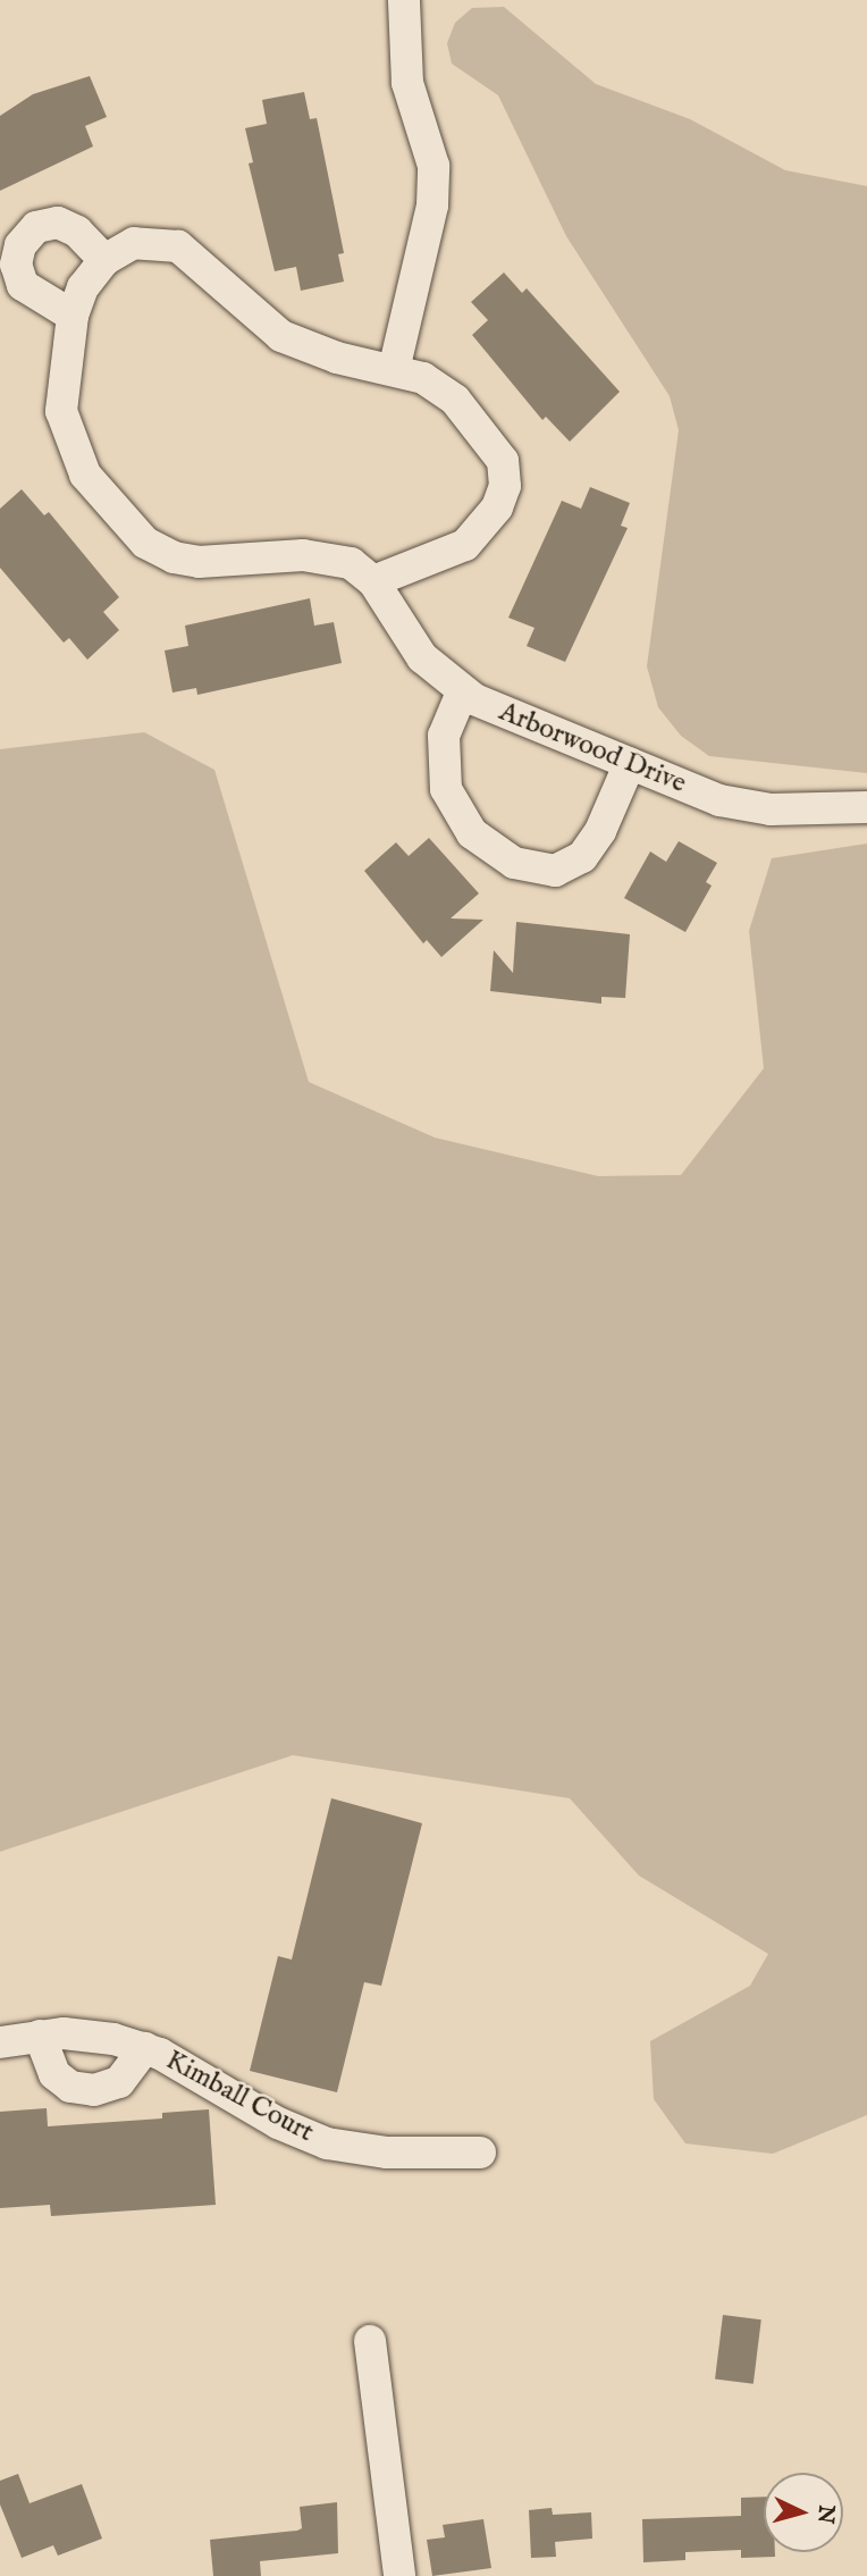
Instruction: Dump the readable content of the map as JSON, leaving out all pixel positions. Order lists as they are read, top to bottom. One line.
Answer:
{"streets":{"street":["Arborwood Drive","Kimball Court"]},"north":"right"}
